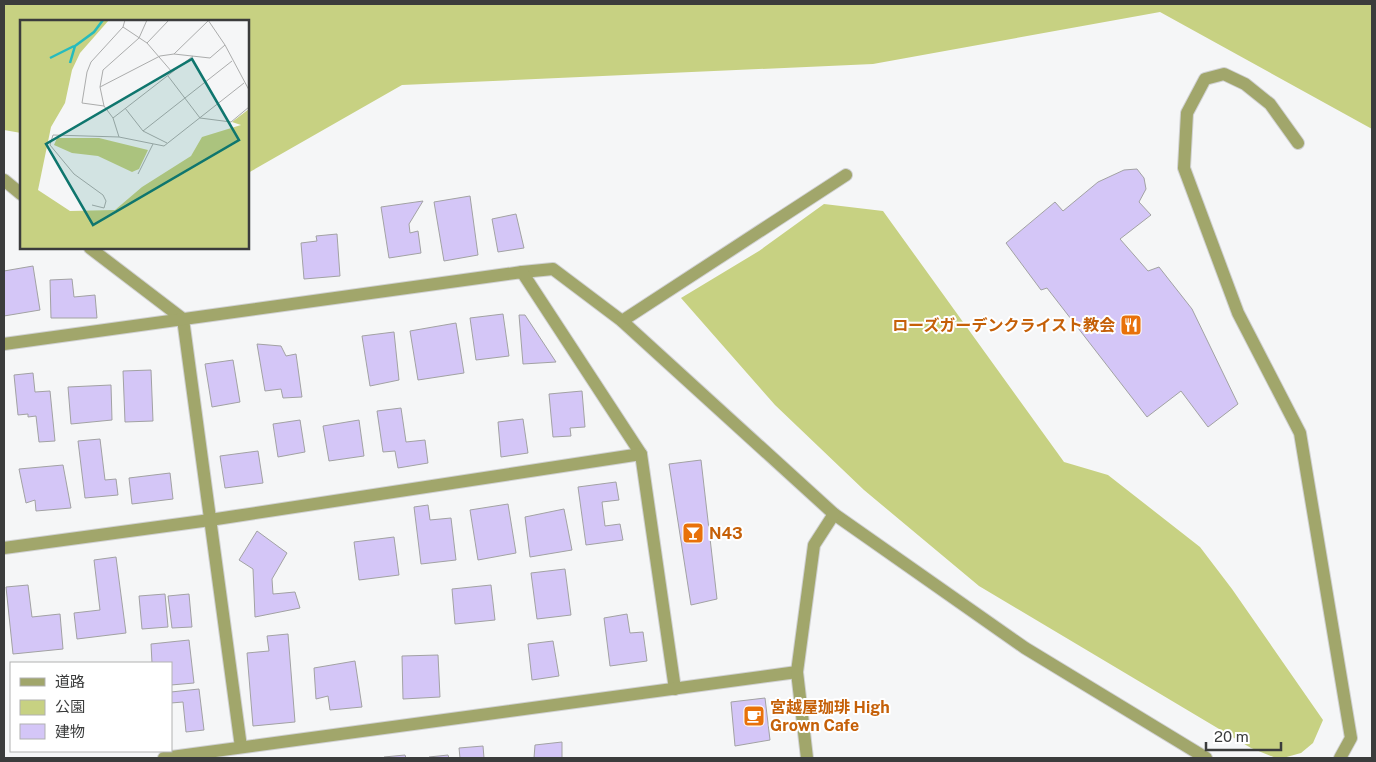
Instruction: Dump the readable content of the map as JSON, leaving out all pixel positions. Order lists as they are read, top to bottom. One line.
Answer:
{"places":{"restaurant":["ローズガーデンクライスト教会"],"bar":["N43"],"cafe":["宮越屋珈琲 High Grown Cafe"]},"legend":["道路","公園","建物"],"scale_bar":"20 m"}
